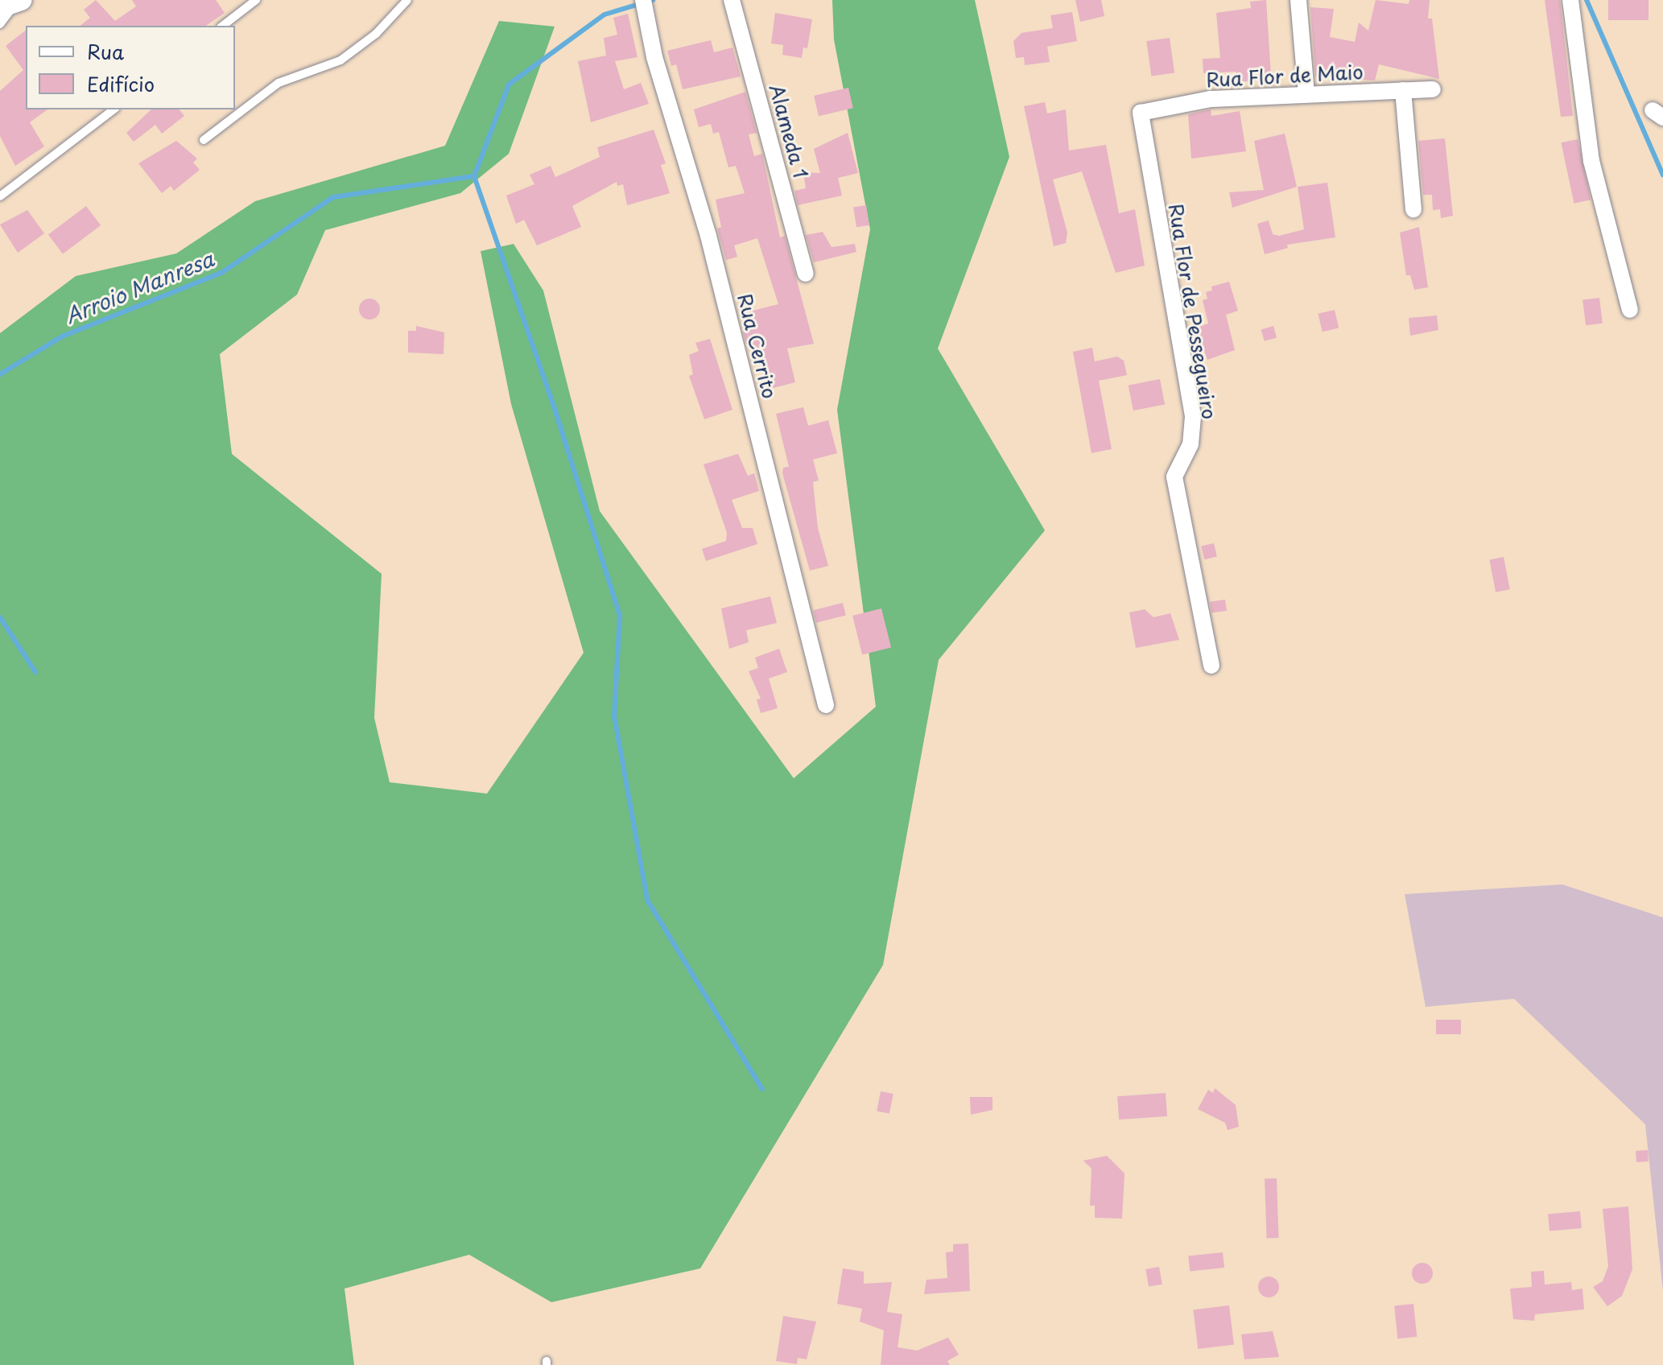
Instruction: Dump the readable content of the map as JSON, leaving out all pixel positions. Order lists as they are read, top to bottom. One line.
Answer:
{"streets":{"street":["Rua Flor de Maio","Alameda 1","Rua Flor de Pessegueiro","Rua Cerrito"]},"crossings":[["Rua Flor de Maio","Rua Flor de Pessegueiro"]],"water":["Arroio Manresa"],"legend":["Rua","Edifício"]}
